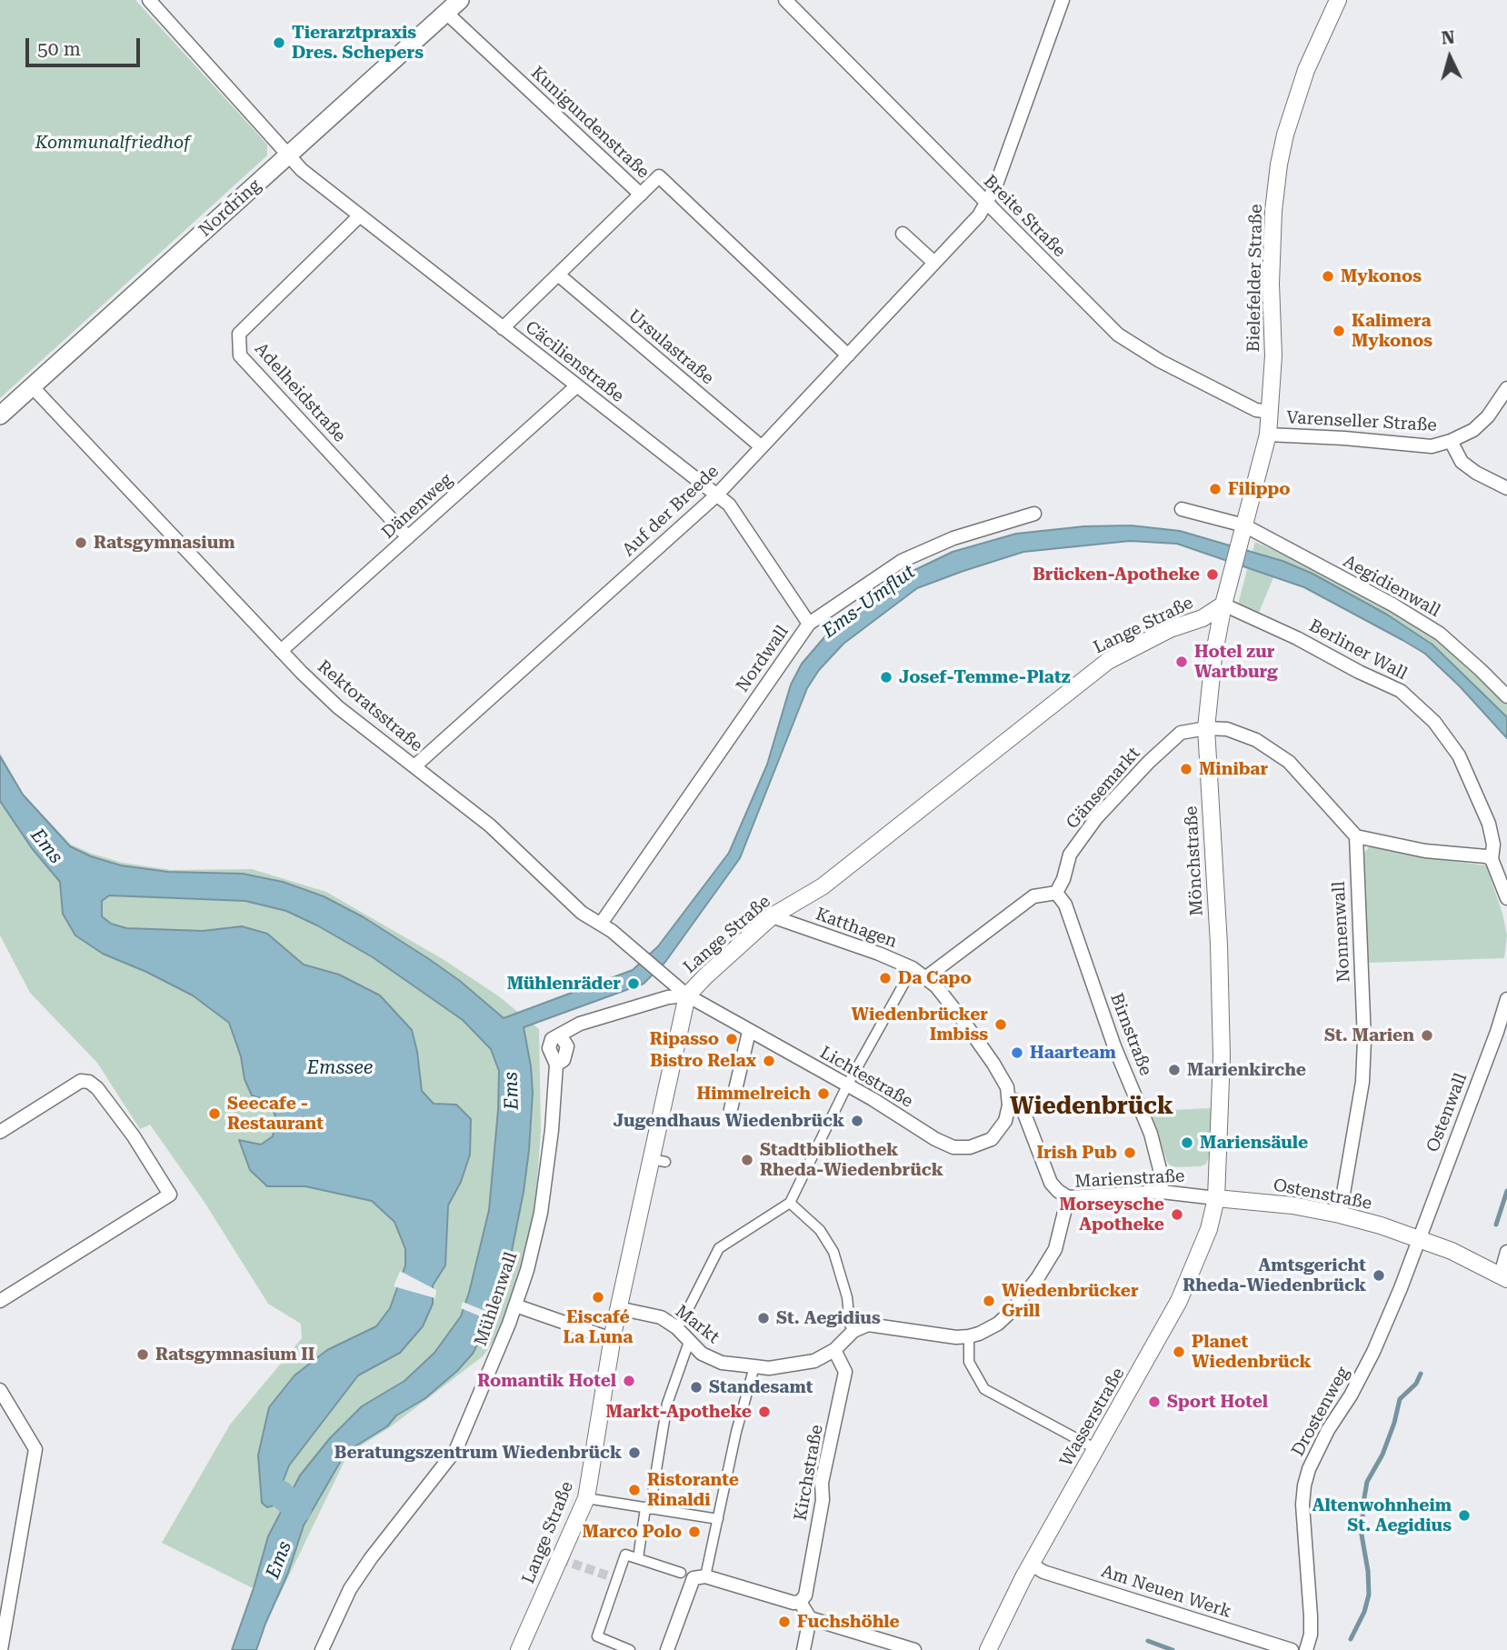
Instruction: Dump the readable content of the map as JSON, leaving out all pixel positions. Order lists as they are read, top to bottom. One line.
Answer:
{"streets":{"main road":["Nordring"],"street":["Kunigundenstraße","Breite Straße","Bielefelder Straße","Ursulastraße","Cäcilienstraße","Adelheidstraße","Varenseller Straße","Dänenweg","Auf der Breede","Aegidienwall","Lange Straße","Berliner Wall","Nordwall","Rektoratsstraße","Gänsemarkt","Mönchstraße","Katthagen","Nonnenwall","Birnstraße","Lichtestraße","Ostenwall","Marienstraße","Ostenstraße","Mühlenwall","Markt","Drostenweg","Wasserstraße","Kirchstraße","Am Neuen Werk"]},"crossings":[["Kunigundenstraße","Nordring"],["Kunigundenstraße","Auf der Breede"],["Nordring","Cäcilienstraße"],["Nordring","Rektoratsstraße"],["Breite Straße","Bielefelder Straße"],["Breite Straße","Auf der Breede"],["Bielefelder Straße","Varenseller Straße"],["Bielefelder Straße","Aegidienwall"],["Bielefelder Straße","Mönchstraße"],["Ursulastraße","Auf der Breede"],["Cäcilienstraße","Adelheidstraße"],["Cäcilienstraße","Dänenweg"],["Cäcilienstraße","Auf der Breede"],["Cäcilienstraße","Nordwall"],["Adelheidstraße","Dänenweg"],["Dänenweg","Rektoratsstraße"],["Auf der Breede","Rektoratsstraße"],["Aegidienwall","Mönchstraße"],["Lange Straße","Berliner Wall"],["Lange Straße","Rektoratsstraße"],["Lange Straße","Mönchstraße"],["Lange Straße","Katthagen"],["Lange Straße","Lichtestraße"],["Lange Straße","Mühlenwall"],["Lange Straße","Markt"],["Berliner Wall","Mönchstraße"],["Nordwall","Rektoratsstraße"],["Rektoratsstraße","Lichtestraße"],["Rektoratsstraße","Mühlenwall"],["Gänsemarkt","Mönchstraße"],["Gänsemarkt","Birnstraße"],["Mönchstraße","Marienstraße"],["Mönchstraße","Ostenstraße"],["Mönchstraße","Wasserstraße"],["Katthagen","Lichtestraße"],["Katthagen","Marienstraße"],["Nonnenwall","Ostenstraße"],["Birnstraße","Marienstraße"],["Lichtestraße","Mühlenwall"],["Ostenwall","Ostenstraße"],["Ostenwall","Drostenweg"],["Marienstraße","Ostenstraße"],["Marienstraße","Markt"],["Marienstraße","Wasserstraße"],["Marienstraße","Kirchstraße"],["Ostenstraße","Drostenweg"],["Ostenstraße","Wasserstraße"],["Markt","Kirchstraße"],["Wasserstraße","Am Neuen Werk"]],"districts":["Wiedenbrück"],"water":["Ems-Umflut","Ems","Emssee"],"parks":["Kommunalfriedhof"],"places":["Tierarztpraxis Dres. Schepers","Mykonos","Kalimera Mykonos","Filippo","Ratsgymnasium","Brücken-Apotheke","Hotel zur Wartburg","Josef-Temme-Platz","Minibar","Da Capo","Mühlenräder","Wiedenbrücker Imbiss","St. Marien","Ripasso","Haarteam","Bistro Relax","Marienkirche","Himmelreich","Seecafe - Restaurant","Jugendhaus Wiedenbrück","Mariensäule","Irish Pub","Stadtbibliothek Rheda-Wiedenbrück","Morseysche Apotheke","Amtsgericht Rheda-Wiedenbrück","Eiscafé La Luna","Wiedenbrücker Grill","St. Aegidius","Planet Wiedenbrück","Ratsgymnasium II","Romantik Hotel","Standesamt","Sport Hotel","Markt-Apotheke","Beratungszentrum Wiedenbrück","Ristorante Rinaldi","Altenwohnheim St. Aegidius","Marco Polo","Fuchshöhle"],"scale_bar":"50 m","north":"top"}
